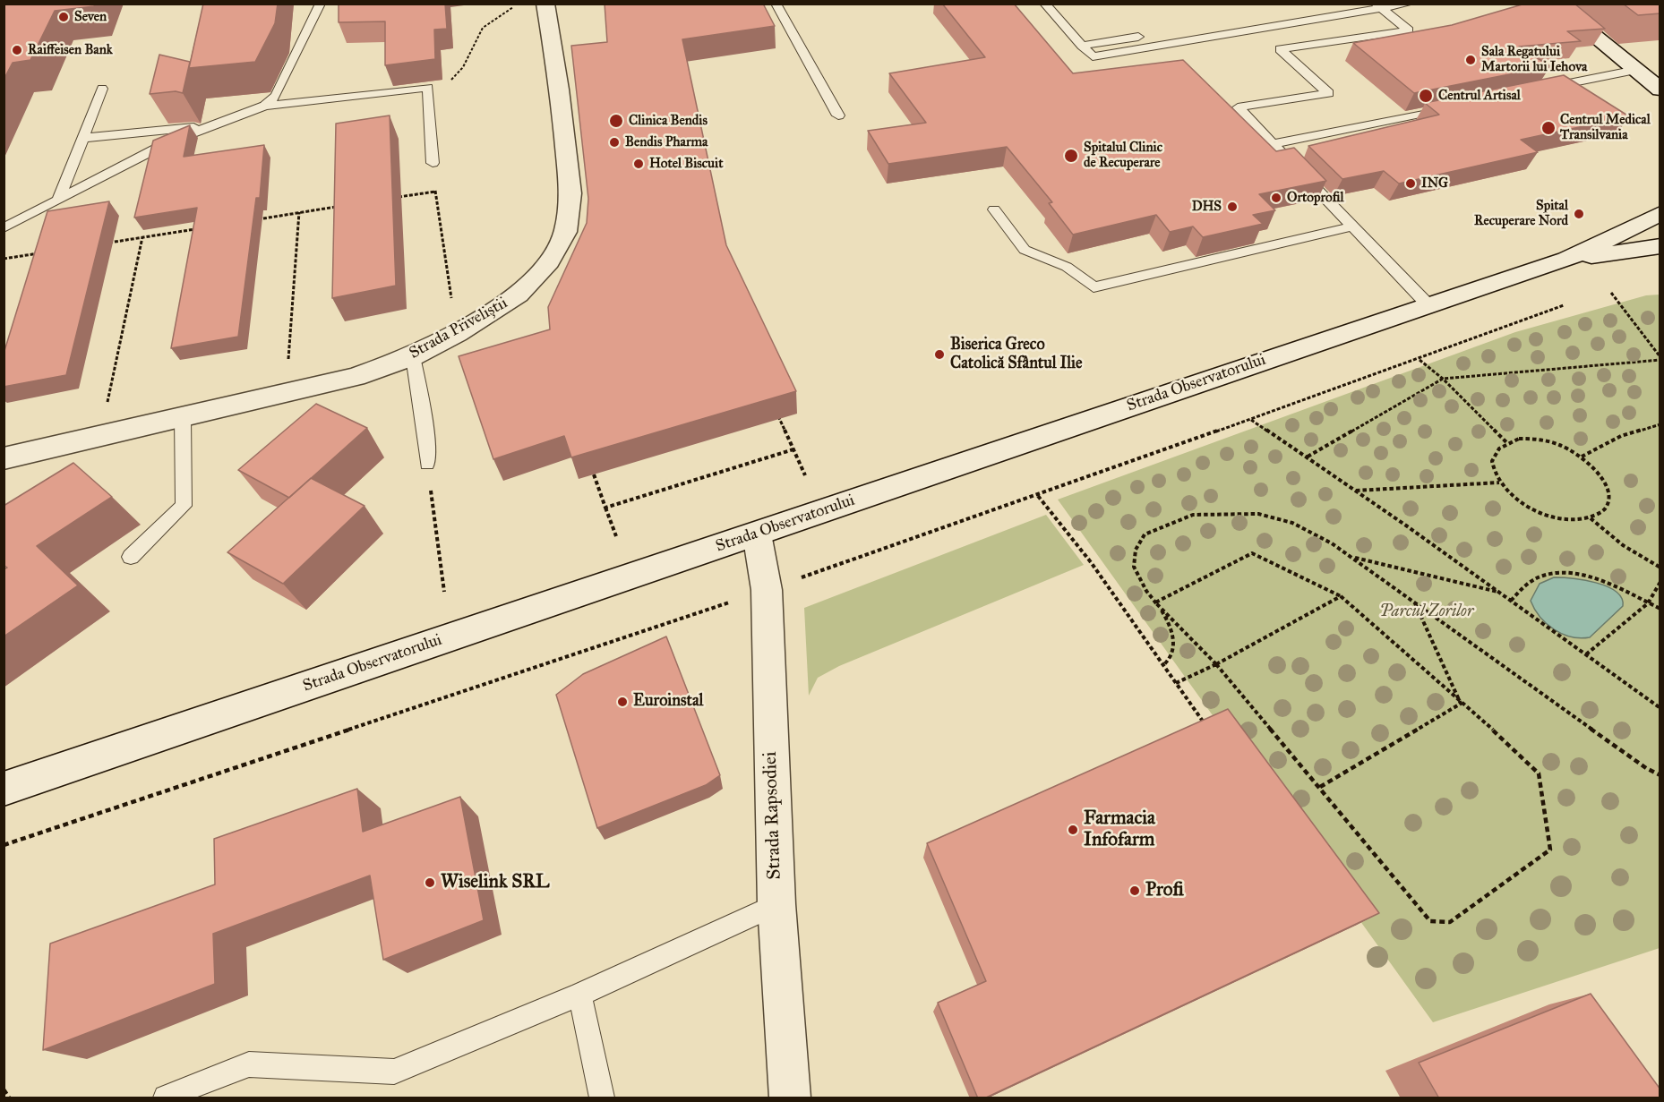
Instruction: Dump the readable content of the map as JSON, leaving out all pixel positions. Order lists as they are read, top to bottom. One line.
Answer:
{"streets":{"street":["Strada Priveliștii","Strada Observatorului","Strada Rapsodiei"]},"crossings":[["Strada Observatorului","Strada Rapsodiei"]],"parks":["Parcul Zorilor"],"places":["Seven","Raiffeisen Bank","Sala Regatului Martorii lui Iehova","Centrul Artisal","Clinica Bendis","Centrul Medical Transilvania","Bendis Pharma","Spitalul Clinic de Recuperare","Hotel Biscuit","ING","Ortoprofil","DHS","Spital Recuperare Nord","Biserica Greco Catolică Sfântul Ilie","Euroinstal","Farmacia Infofarm","Wiselink SRL","Profi"]}
